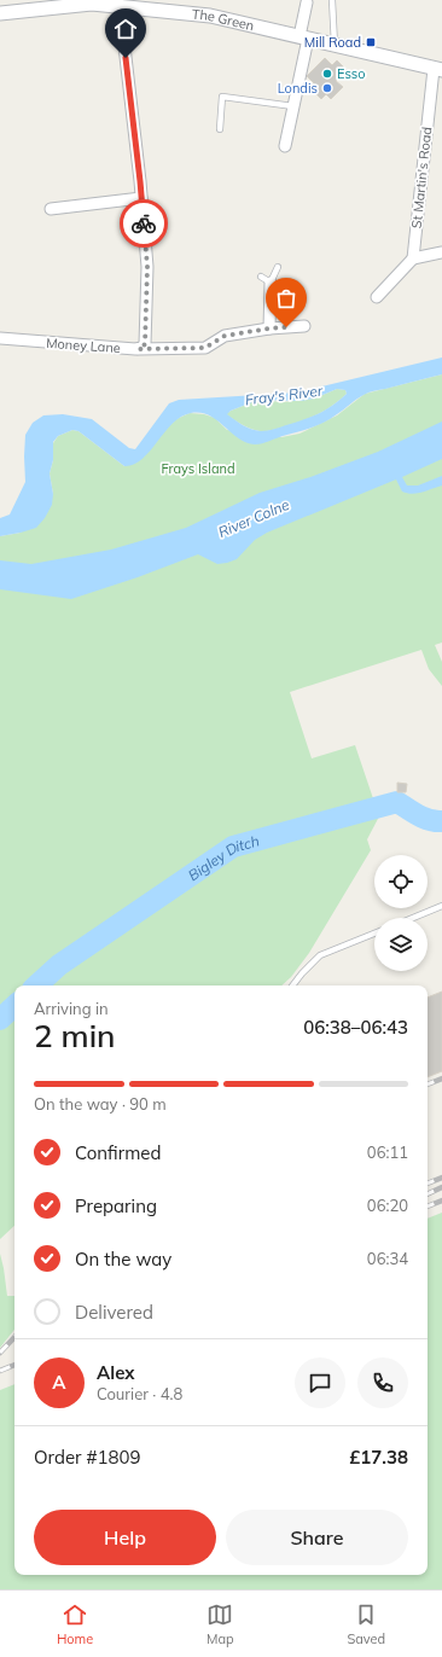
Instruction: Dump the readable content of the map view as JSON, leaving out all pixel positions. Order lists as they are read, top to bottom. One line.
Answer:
{"streets":{"street":["The Green","St Martin's Road","Money Lane"]},"crossings":[["The Green","St Martin's Road"],["The Green","Money Lane"]],"water":["Fray's River","River Colne","Bigley Ditch"],"parks":["Frays Island"],"places":{"transit":["Mill Road"],"other":["Esso","Londis"]},"page":{"heading":["2 min","Arriving in","06:38–06:43"],"panel":["Alex","Courier · 4.8","Order #1809","£17.38"],"bar":"On the way · 90 m","list":[["Confirmed","06:11"],["Preparing","06:20"],["On the way","06:34"],"Delivered"],"round":"A","buttons":["Help","Share"],"tabs":["Home","Map","Saved"]}}
